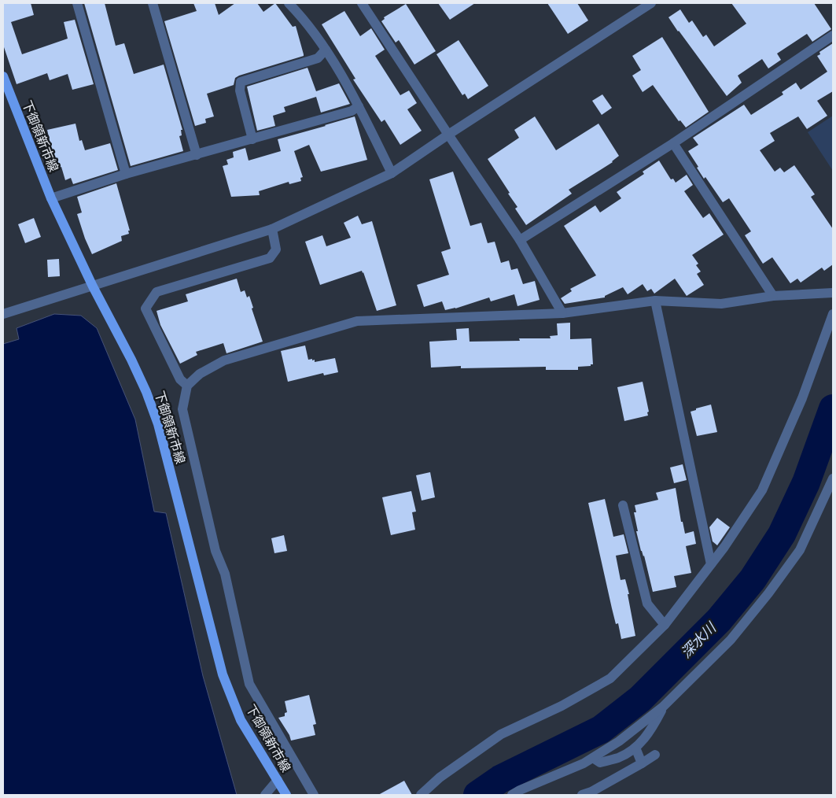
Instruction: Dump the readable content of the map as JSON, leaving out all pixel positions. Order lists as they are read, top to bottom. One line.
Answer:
{"streets":{"main road":["下御領新市線"]},"water":["深水川"]}
